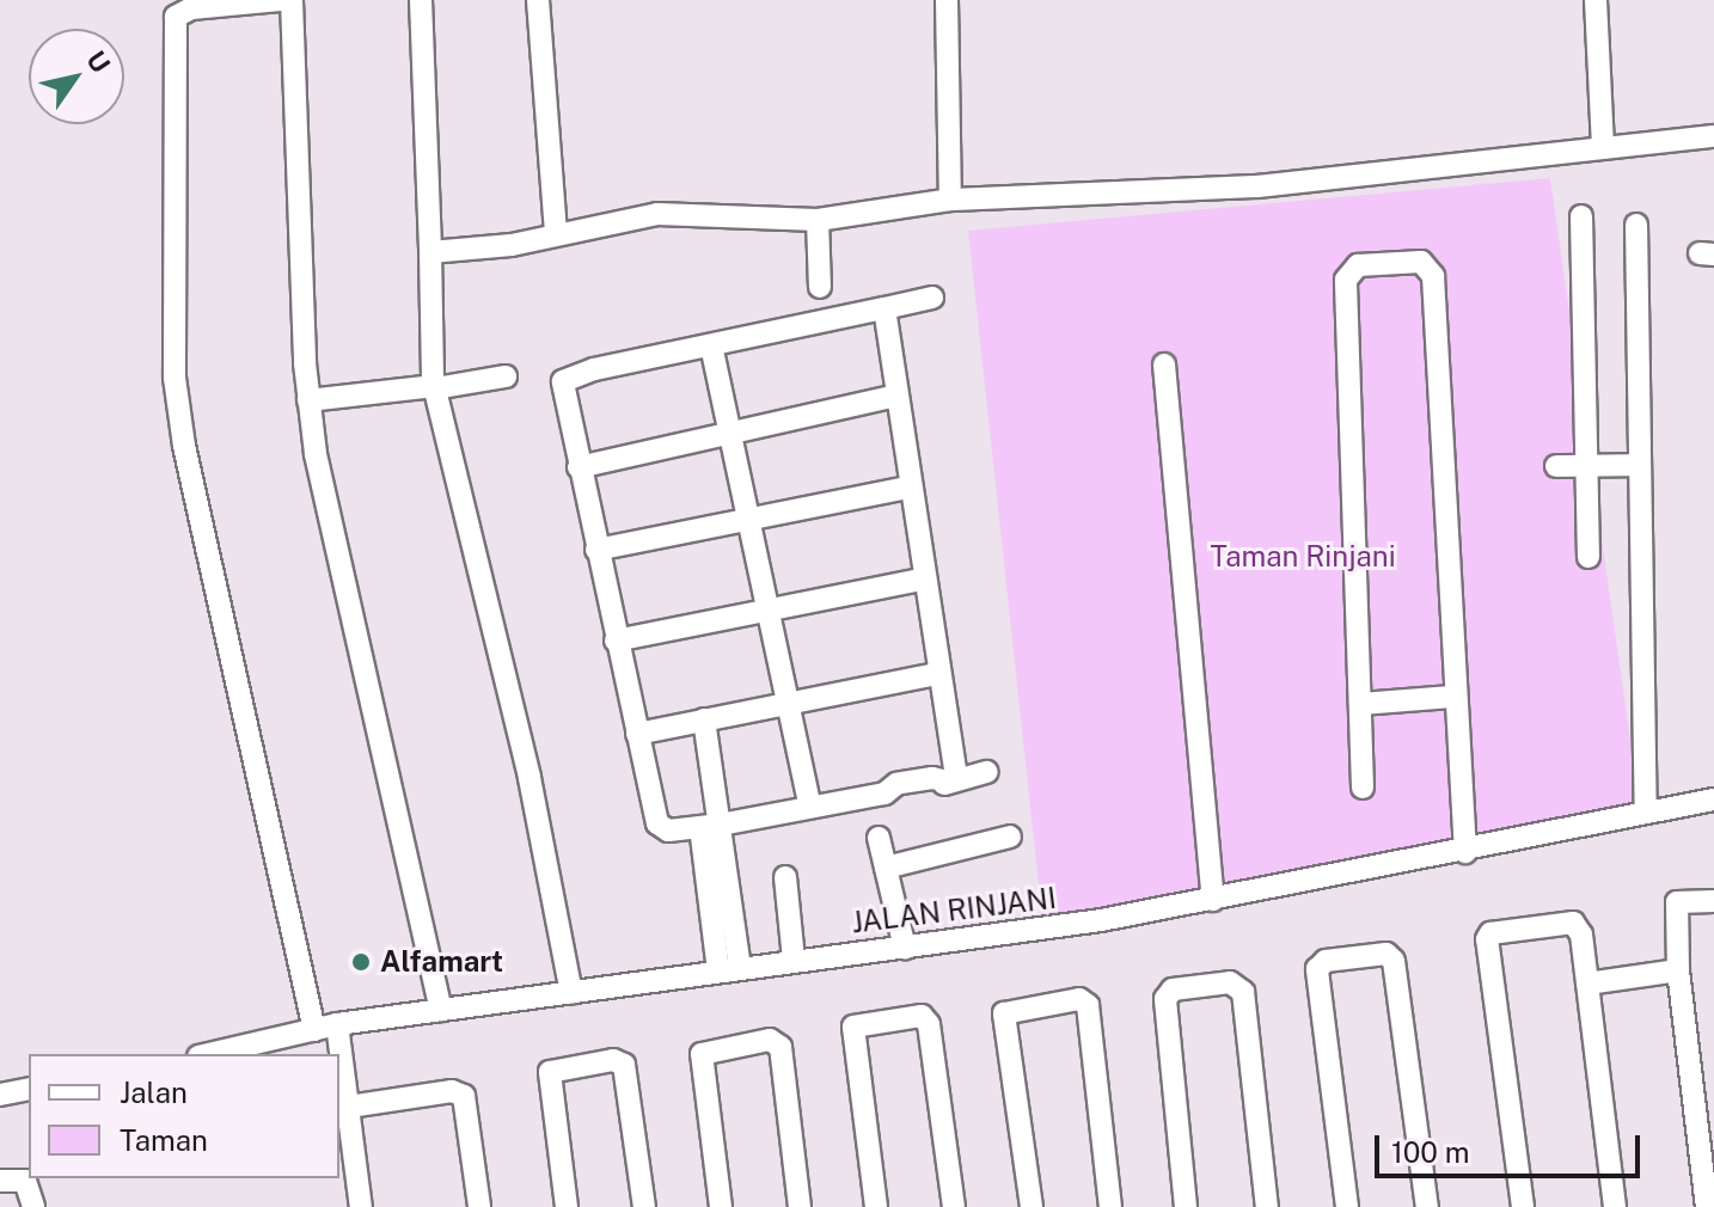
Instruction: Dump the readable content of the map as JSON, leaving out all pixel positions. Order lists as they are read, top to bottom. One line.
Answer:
{"streets":{"street":["JALAN RINJANI"]},"parks":["Taman Rinjani"],"places":["Alfamart"],"legend":["Jalan","Taman"],"scale_bar":"100 m","north":"top right"}
